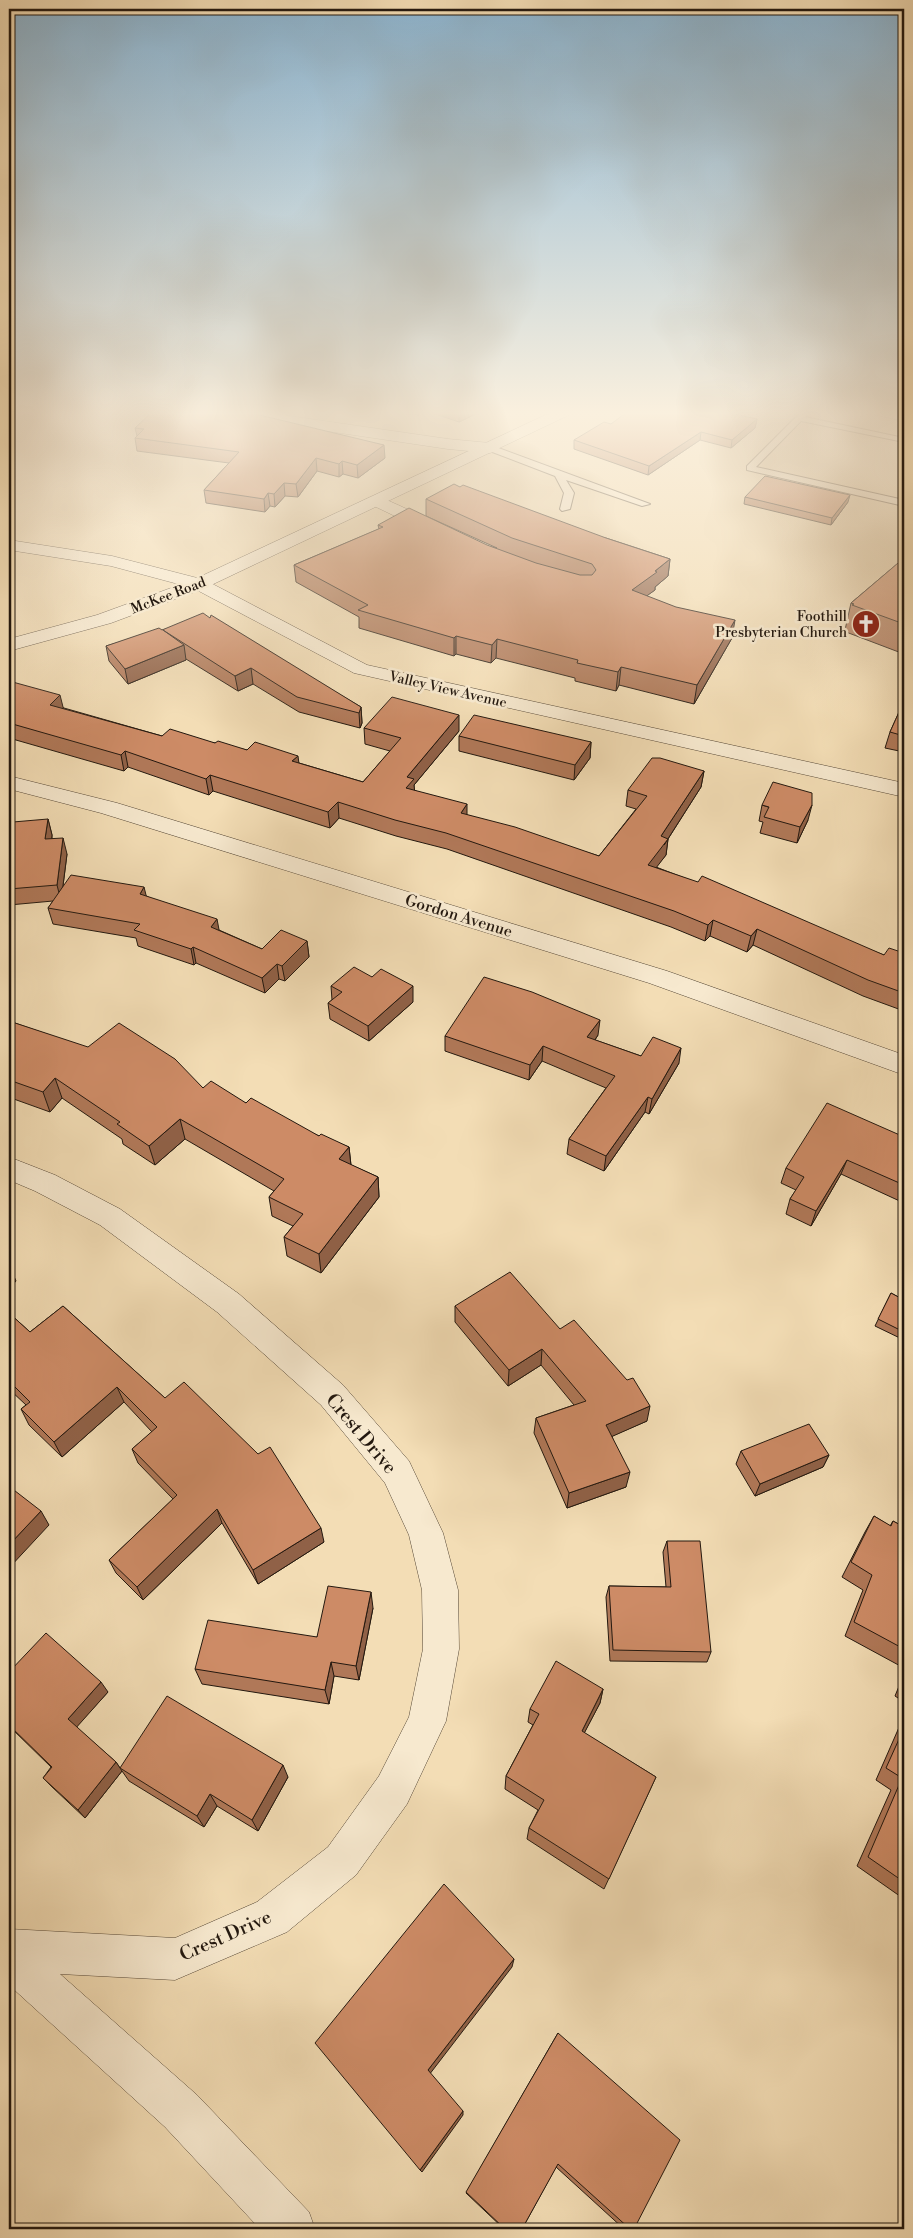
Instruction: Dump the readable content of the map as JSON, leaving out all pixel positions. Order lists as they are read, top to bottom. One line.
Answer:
{"streets":{"street":["McKee Road","Valley View Avenue","Gordon Avenue","Crest Drive"]},"crossings":[["McKee Road","Valley View Avenue"]],"places":{"church":["Foothill Presbyterian Church"]}}
